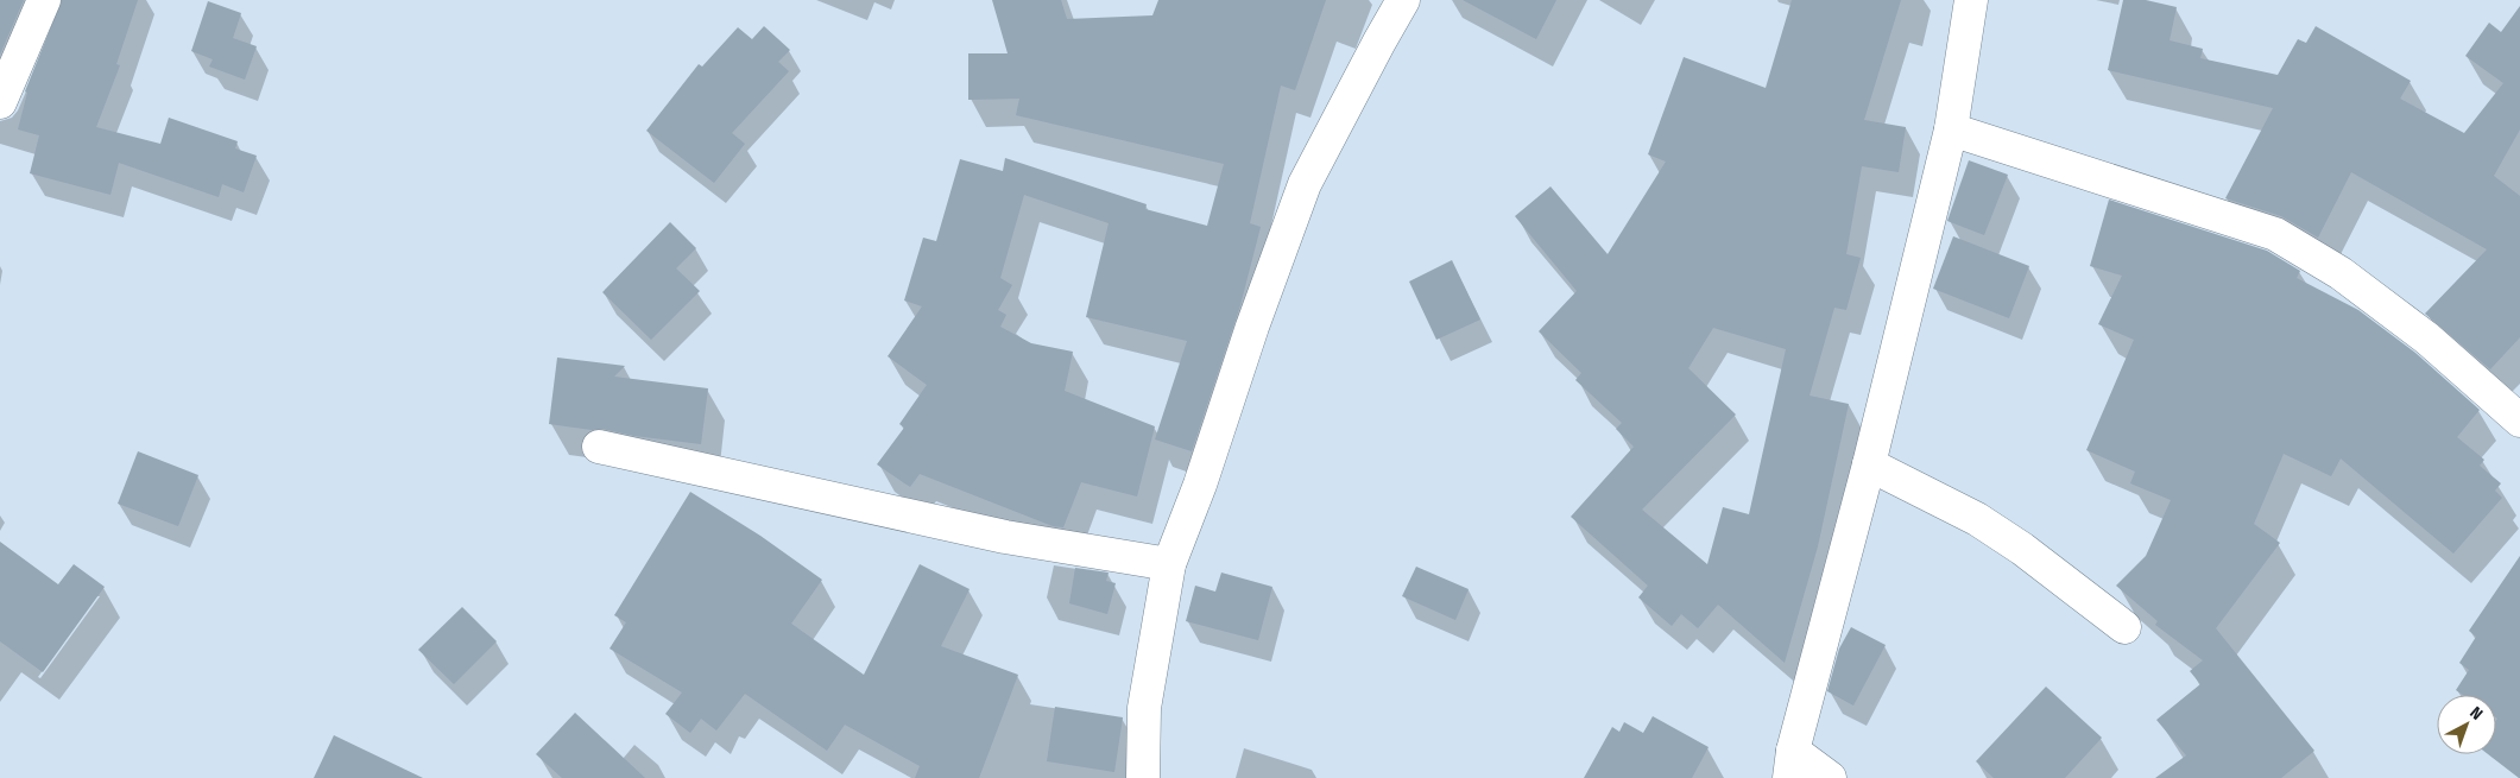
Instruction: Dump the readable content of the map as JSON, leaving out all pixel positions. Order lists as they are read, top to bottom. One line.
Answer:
{"north":"top right"}
